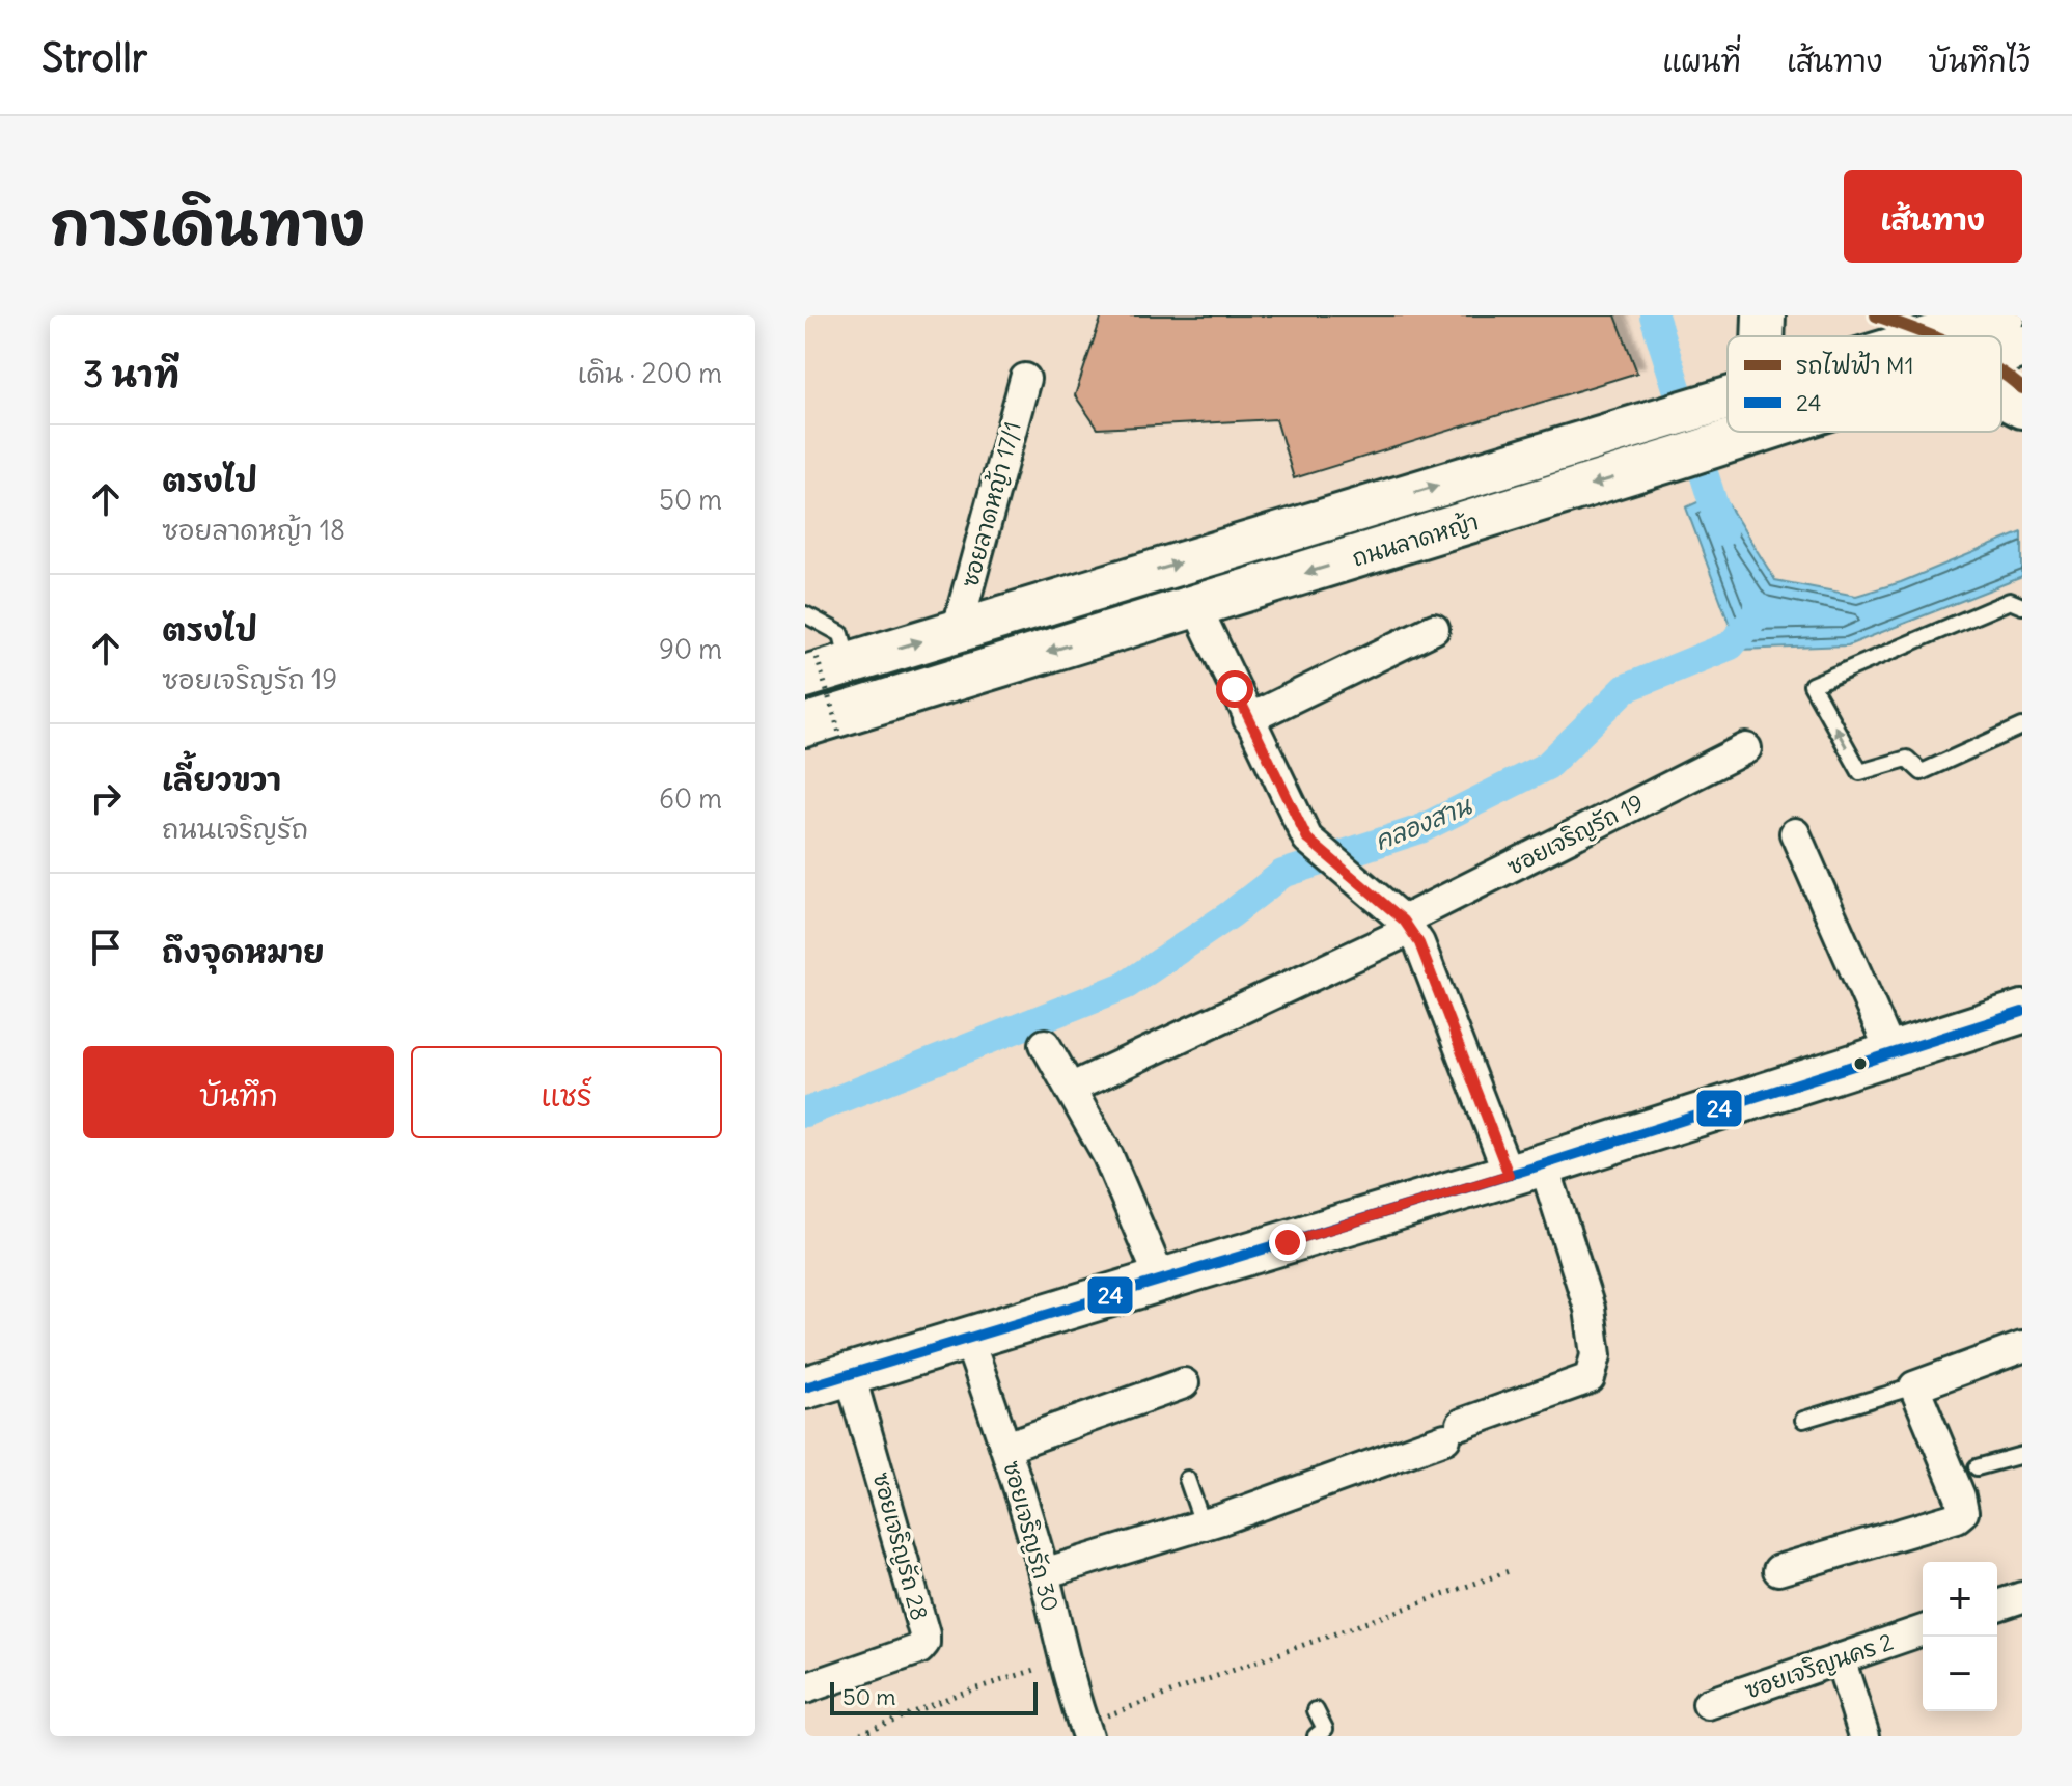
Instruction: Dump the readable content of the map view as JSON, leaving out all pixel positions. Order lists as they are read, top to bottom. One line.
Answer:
{"streets":{"main road":["ถนนลาดหญ้า"],"street":["ซอยลาดหญ้า 17/1","ซอยเจริญรัถ 19","ซอยเจริญรัถ 30","ซอยเจริญรัถ 28","ซอยเจริญนคร 2"]},"crossings":[["ซอยลาดหญ้า 17/1","ถนนลาดหญ้า"]],"water":["คลองสาน"],"lines":["metro line M1","transit line 24"],"legend":["รถไฟฟ้า M1","24"],"scale_bar":"50 m","page":{"header":"Strollr","nav":["แผนที่","เส้นทาง","บันทึกไว้"],"title":"การเดินทาง","buttons":["เส้นทาง",["บันทึก","แชร์"]],"heading":["3 นาที","เดิน · 200 m"],"list":[["ตรงไป","ซอยลาดหญ้า 18","50 m"],["ตรงไป","ซอยเจริญรัถ 19","90 m"],["เลี้ยวขวา","ถนนเจริญรัถ","60 m"],"ถึงจุดหมาย"],"map_buttons":["+","−"],"scale":"50 m"}}
